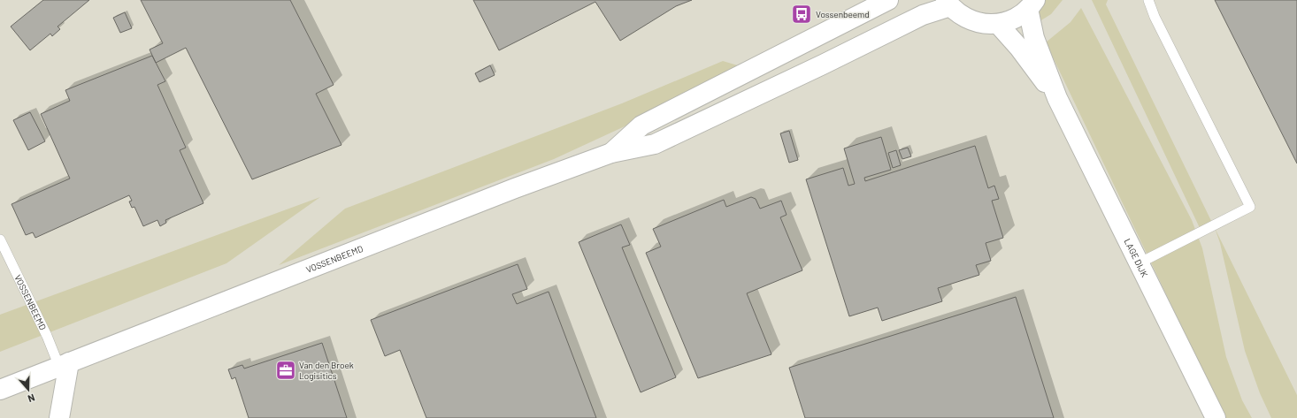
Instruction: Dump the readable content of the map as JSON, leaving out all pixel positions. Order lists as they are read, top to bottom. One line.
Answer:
{"streets":{"main road":["LAGE DIJK","VOSSENBEEMD"]},"places":{"bus stop":["Vossenbeemd"],"office":["Van den Broek Logisitics"]},"north":"bottom"}
